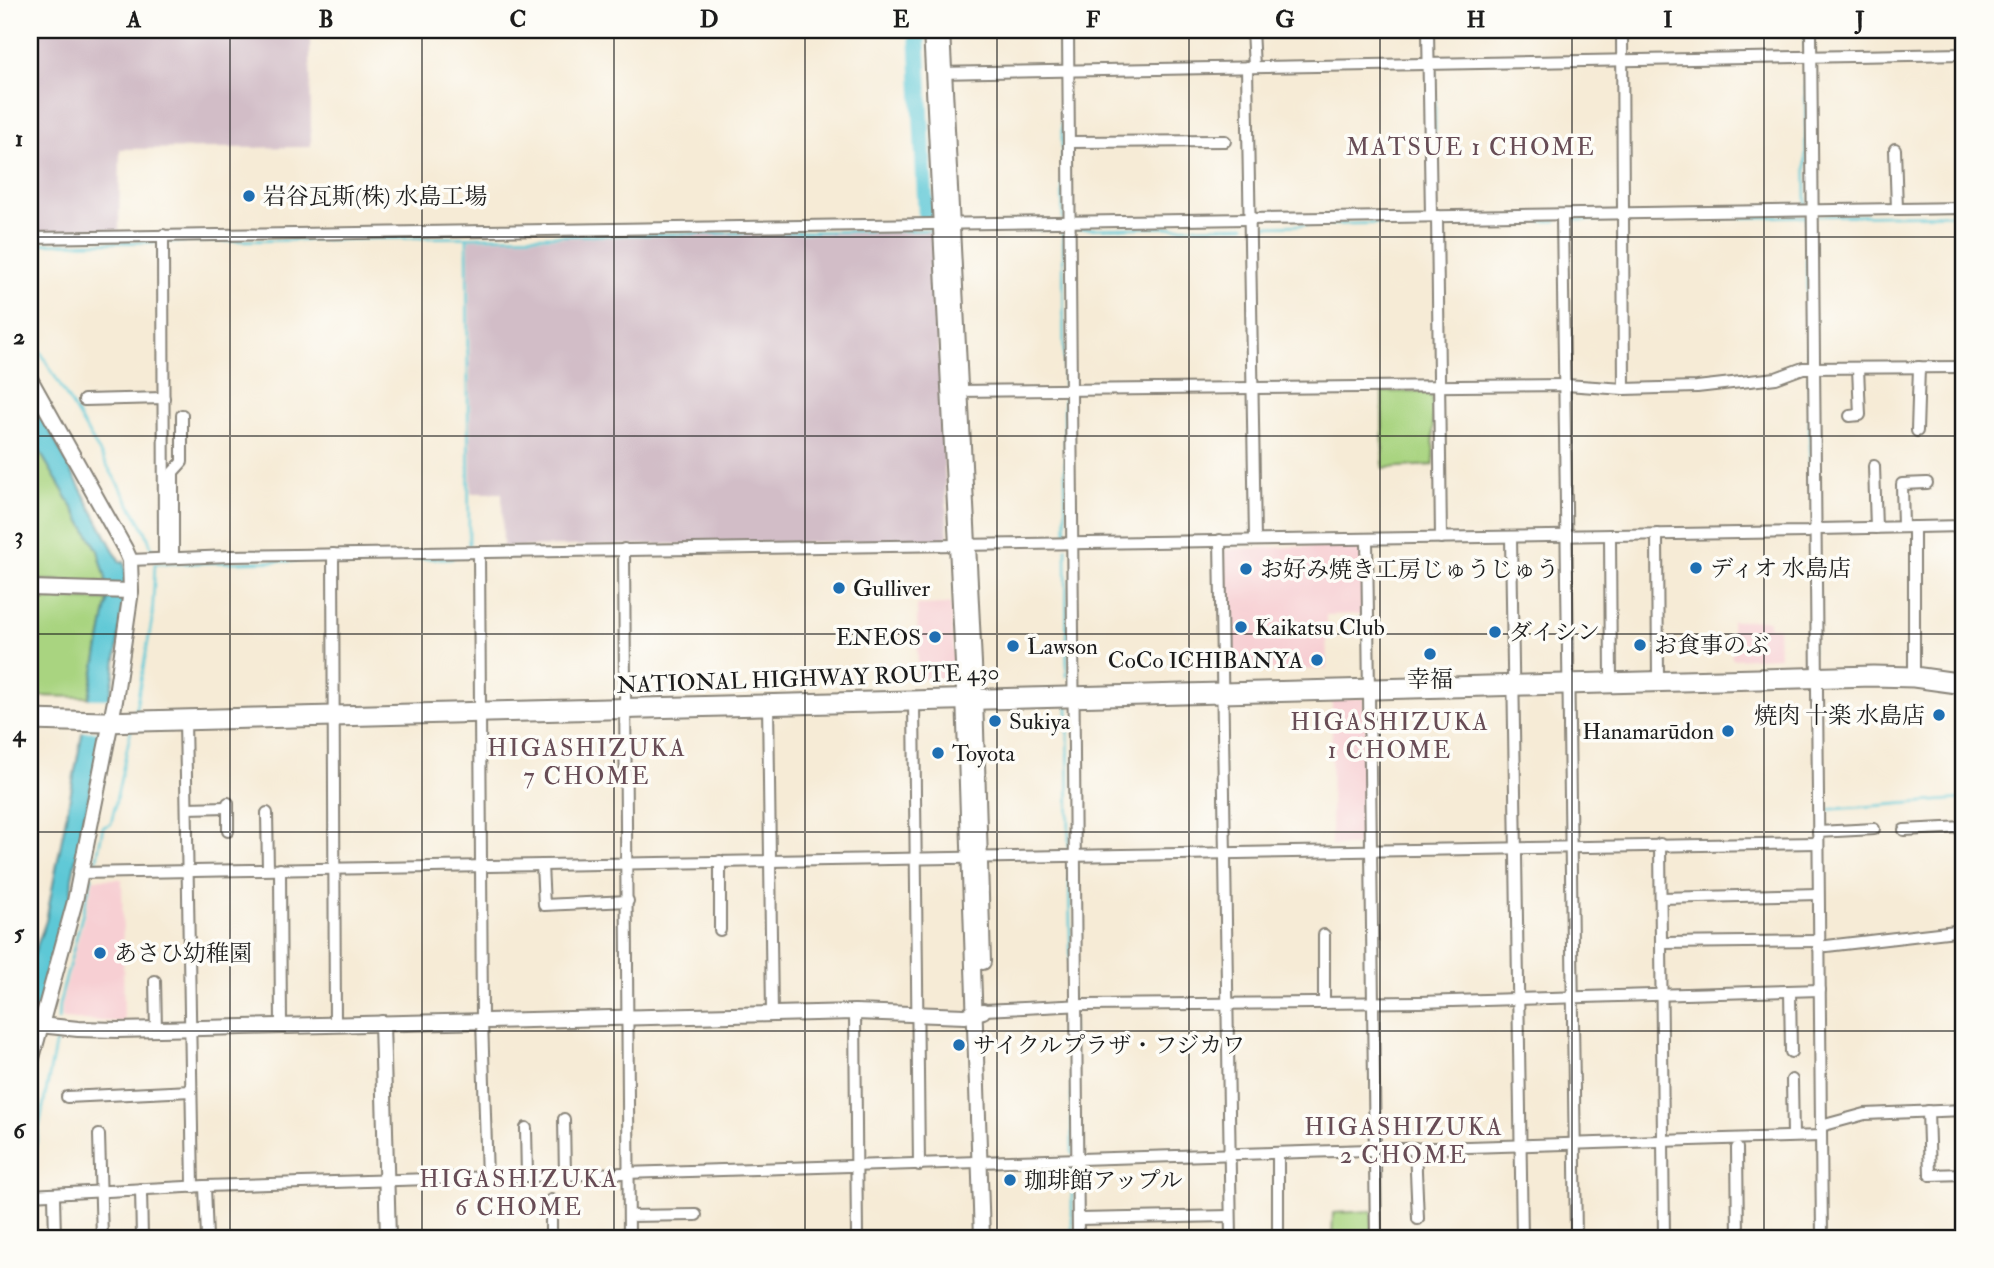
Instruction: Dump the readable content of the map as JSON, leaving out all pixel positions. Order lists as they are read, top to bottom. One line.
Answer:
{"streets":{"highway":["NATIONAL HIGHWAY ROUTE 430"]},"districts":["MATSUE 1 CHOME","HIGASHIZUKA 1 CHOME","HIGASHIZUKA 7 CHOME","HIGASHIZUKA 2 CHOME","HIGASHIZUKA 6 CHOME"],"places":["岩谷瓦斯(株) 水島工場","ディオ 水島店","お好み焼き工房じゅうじゅう","Gulliver","Kaikatsu Club","ダイシン","ENEOS","お食事のぶ","Lawson","幸福","CoCo ICHIBANYA","焼肉 十楽 水島店","Sukiya","Hanamarūdon","Toyota","あさひ幼稚園","サイクルプラザ・フジカワ","珈琲館アップル"],"grid":{"columns":["A","B","C","D","E","F","G","H","I","J"],"rows":["1","2","3","4","5","6"]}}
